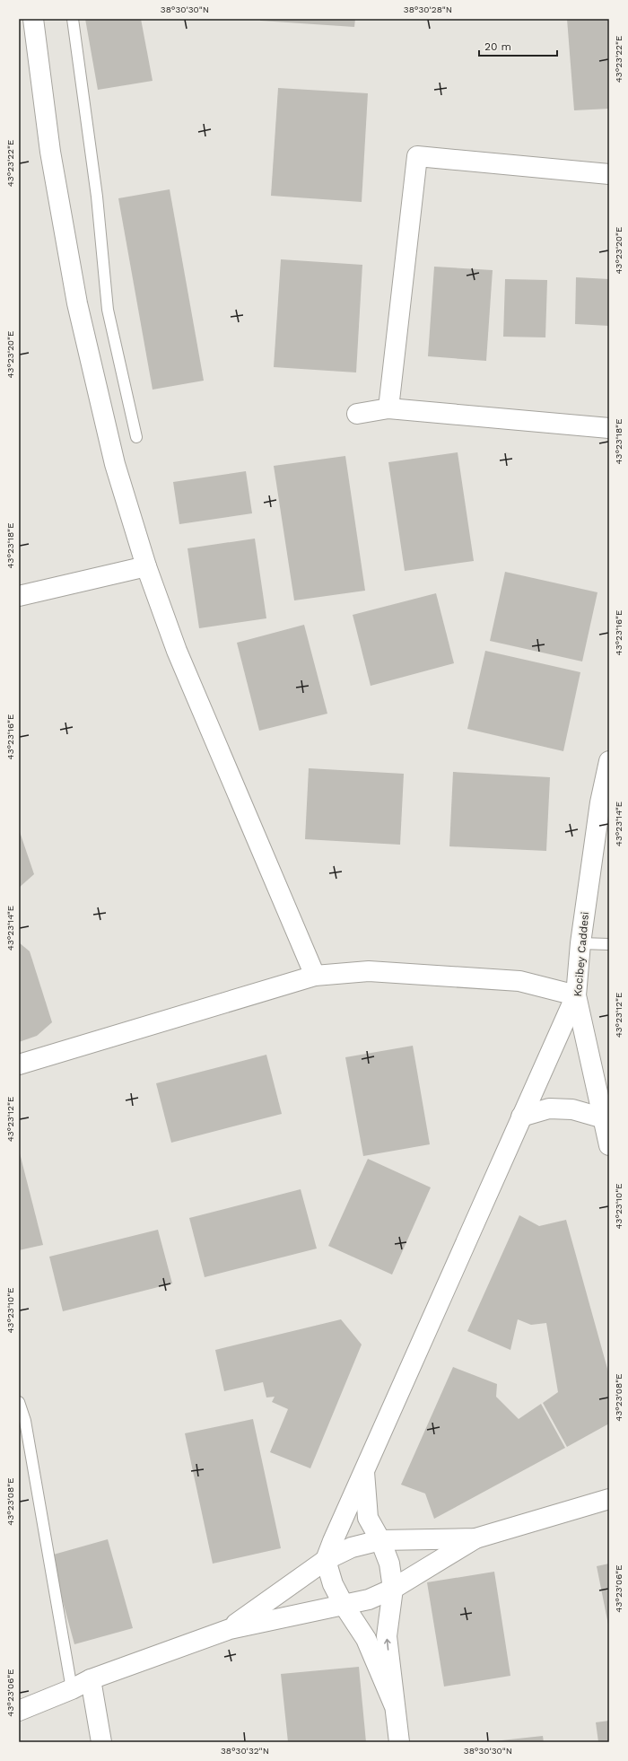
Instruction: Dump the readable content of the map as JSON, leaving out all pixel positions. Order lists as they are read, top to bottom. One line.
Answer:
{"streets":{"street":["Kocibey Caddesi"]},"scale_bar":"20 m","coordinates":["38°30'30\"N","38°30'28\"N","43°23'22\"E","43°23'20\"E","43°23'18\"E","43°23'16\"E","43°23'14\"E","43°23'12\"E","43°23'10\"E","43°23'08\"E","43°23'06\"E","38°30'32\"N"]}
